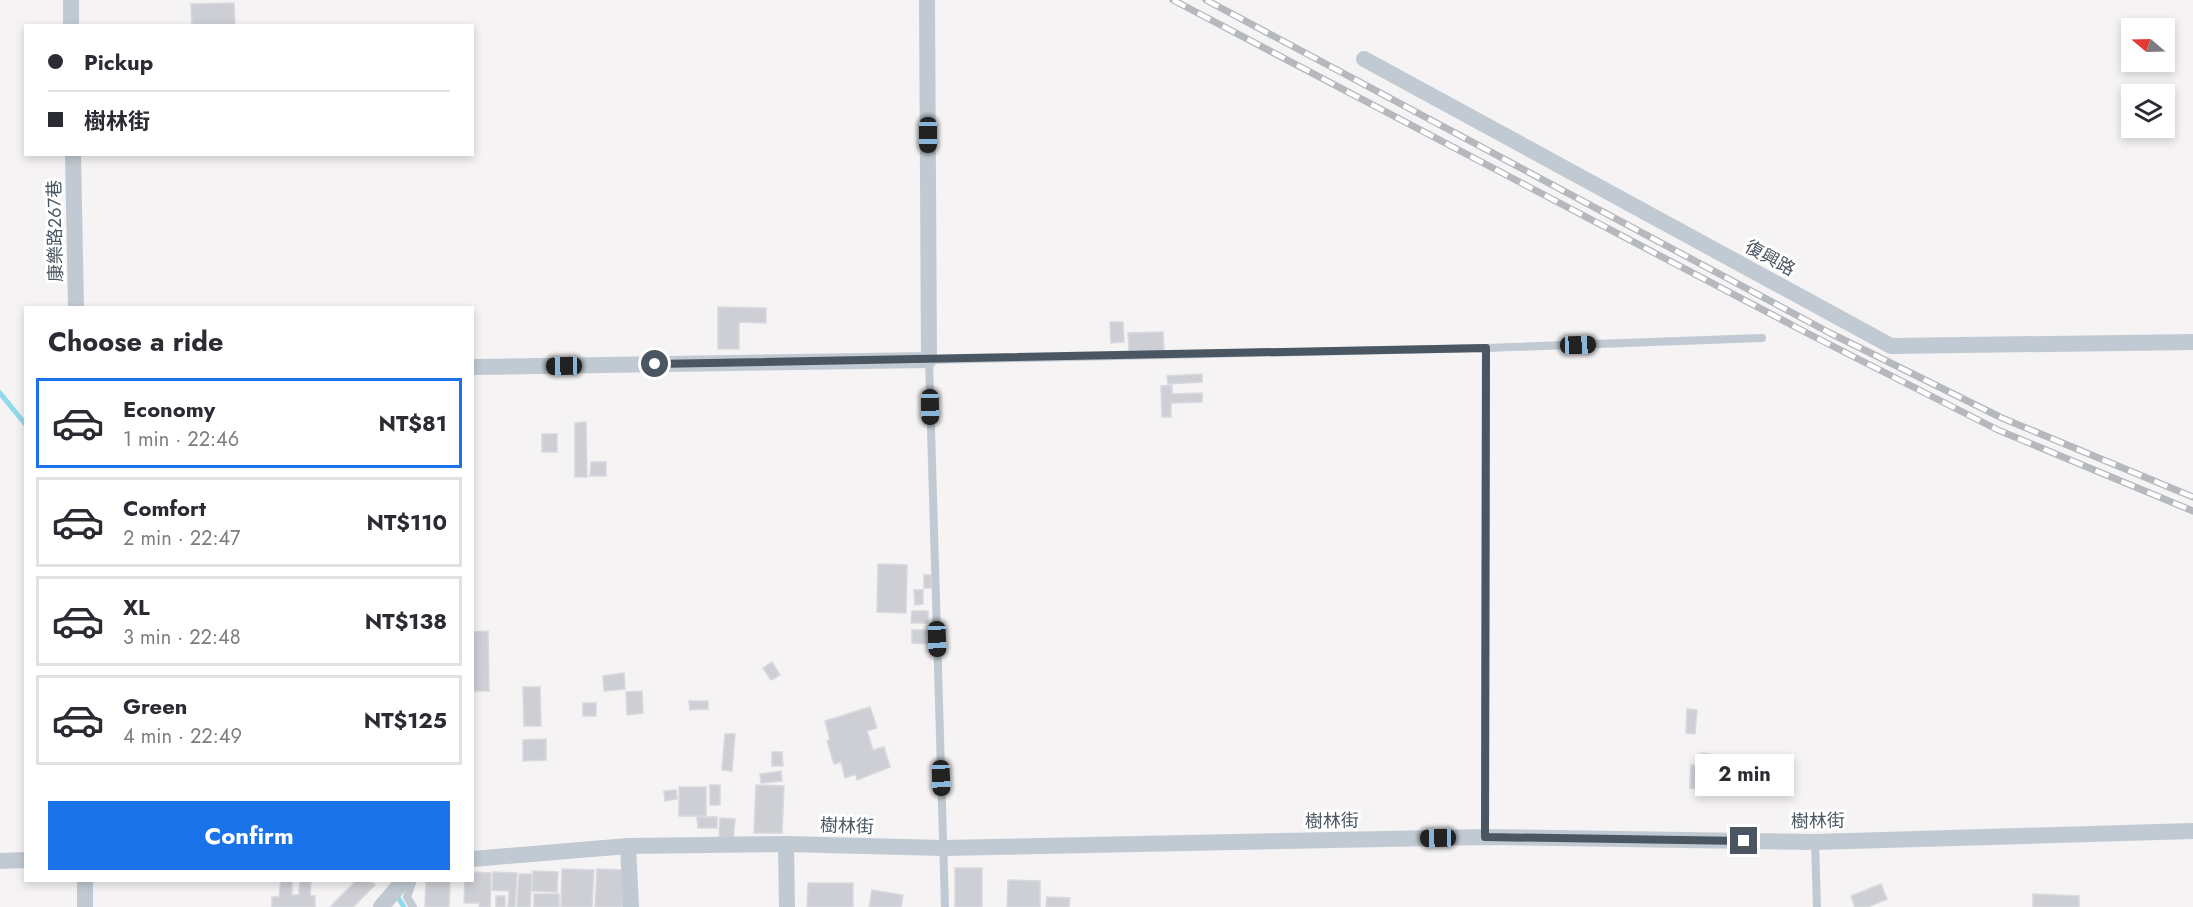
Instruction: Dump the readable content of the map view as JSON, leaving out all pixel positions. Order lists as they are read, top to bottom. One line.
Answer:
{"streets":{"street":["康樂路267巷","復興路","樹林街"]},"north":"left","page":{"banner":["Pickup","樹林街"],"heading":"Choose a ride","list":[{"name":"Economy","note":"1 min · 22:46","value":"NT$81"},{"name":"Comfort","note":"2 min · 22:47","value":"NT$110"},{"name":"XL","note":"3 min · 22:48","value":"NT$138"},{"name":"Green","note":"4 min · 22:49","value":"NT$125"}],"bubble":"2 min","buttons":"Confirm"}}
